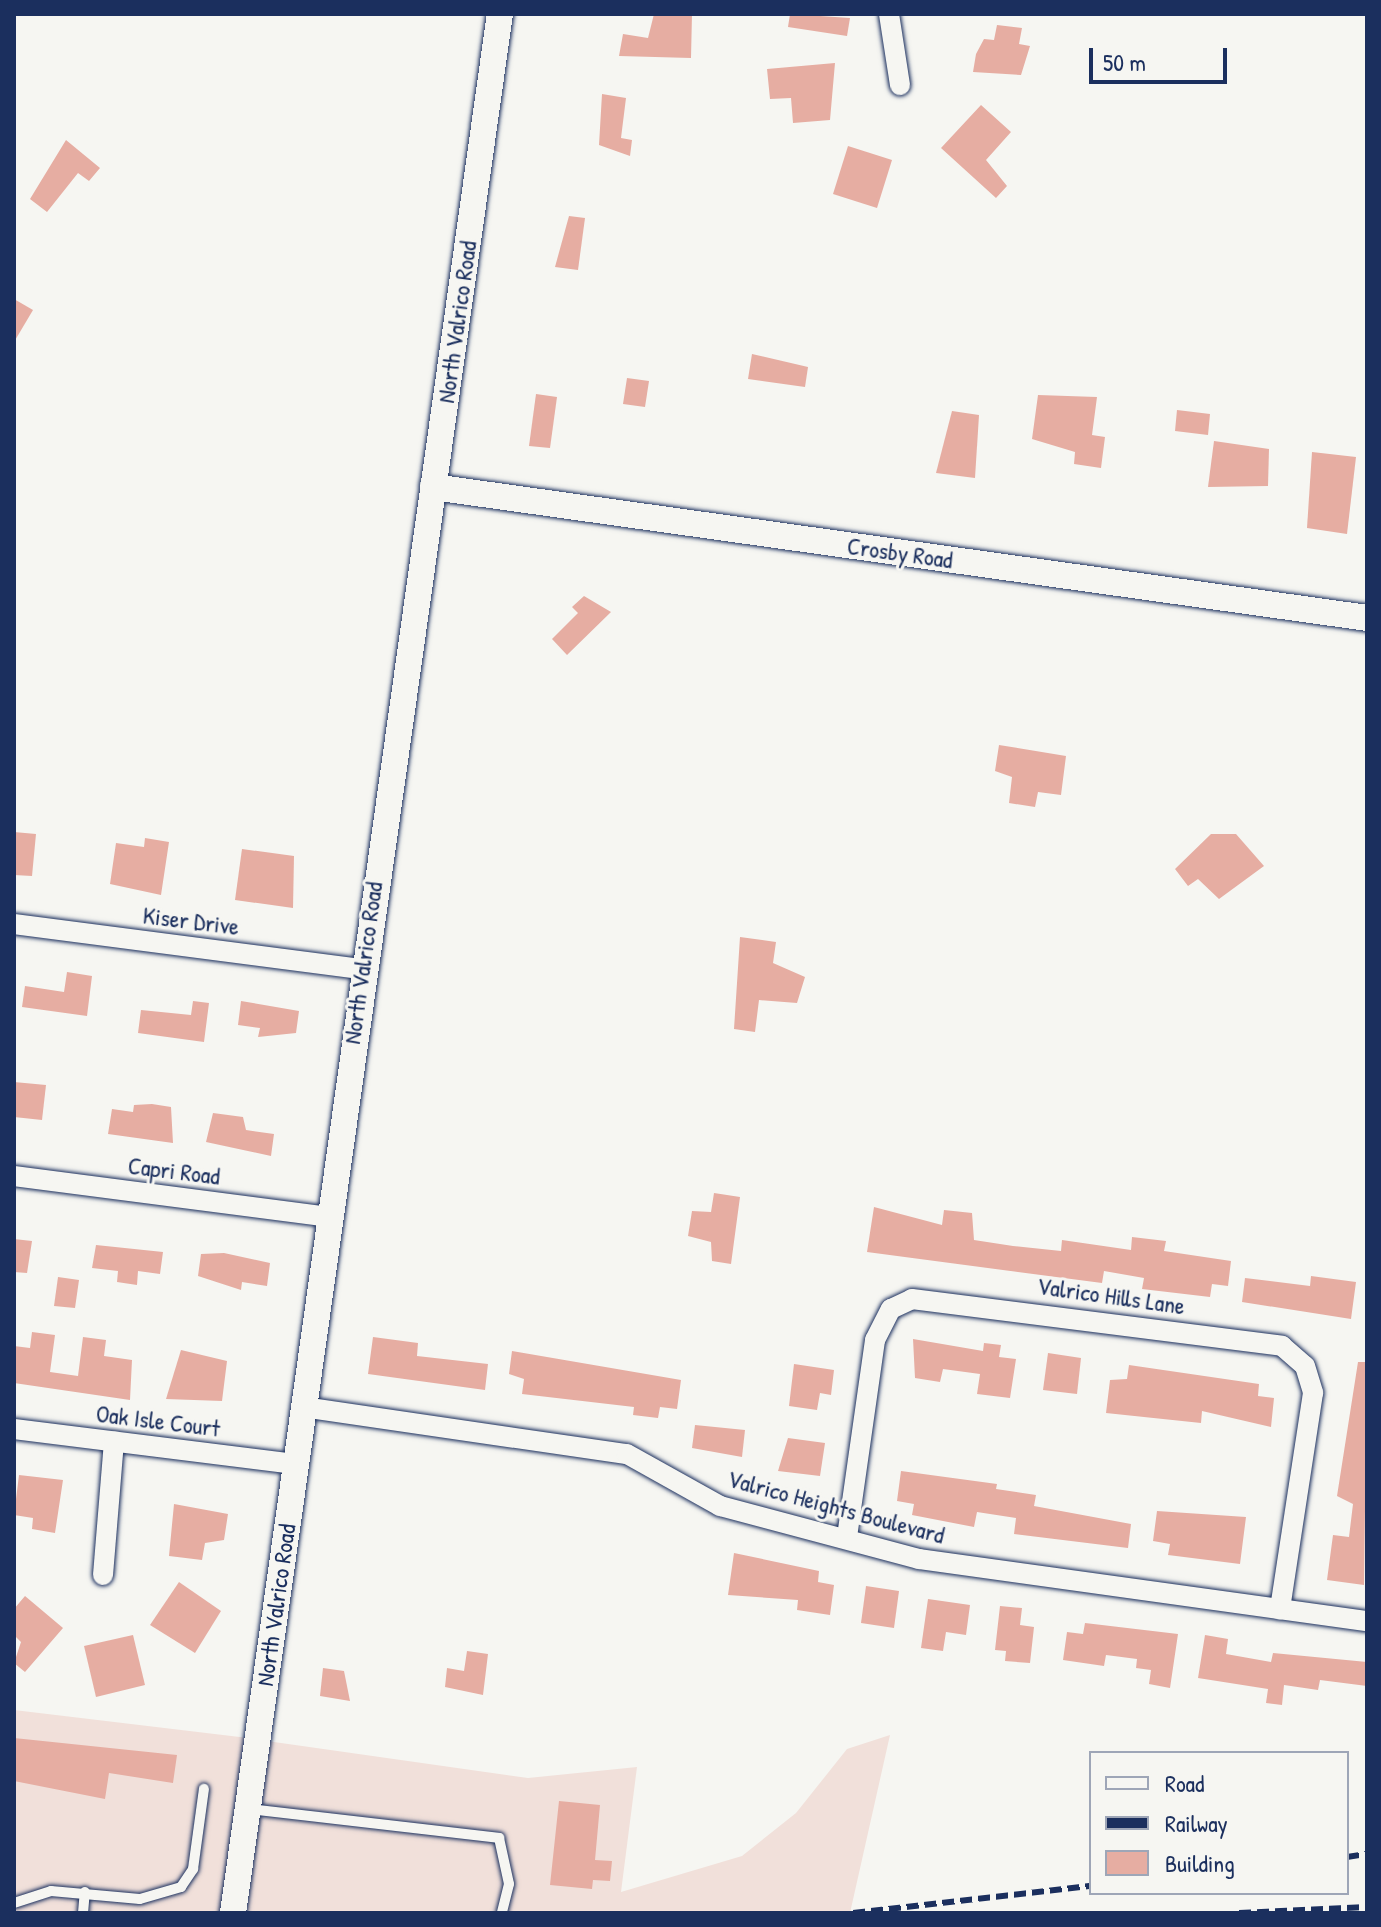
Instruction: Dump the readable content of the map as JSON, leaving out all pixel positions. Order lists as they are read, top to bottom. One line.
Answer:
{"streets":{"street":["North Valrico Road","Crosby Road","Kiser Drive","Capri Road","Valrico Hills Lane","Oak Isle Court","Valrico Heights Boulevard"]},"crossings":[["North Valrico Road","Crosby Road"],["North Valrico Road","Kiser Drive"],["North Valrico Road","Capri Road"],["North Valrico Road","Oak Isle Court"],["North Valrico Road","Valrico Heights Boulevard"],["Valrico Hills Lane","Valrico Heights Boulevard"]],"legend":["Road","Railway","Building"],"scale_bar":"50 m"}
